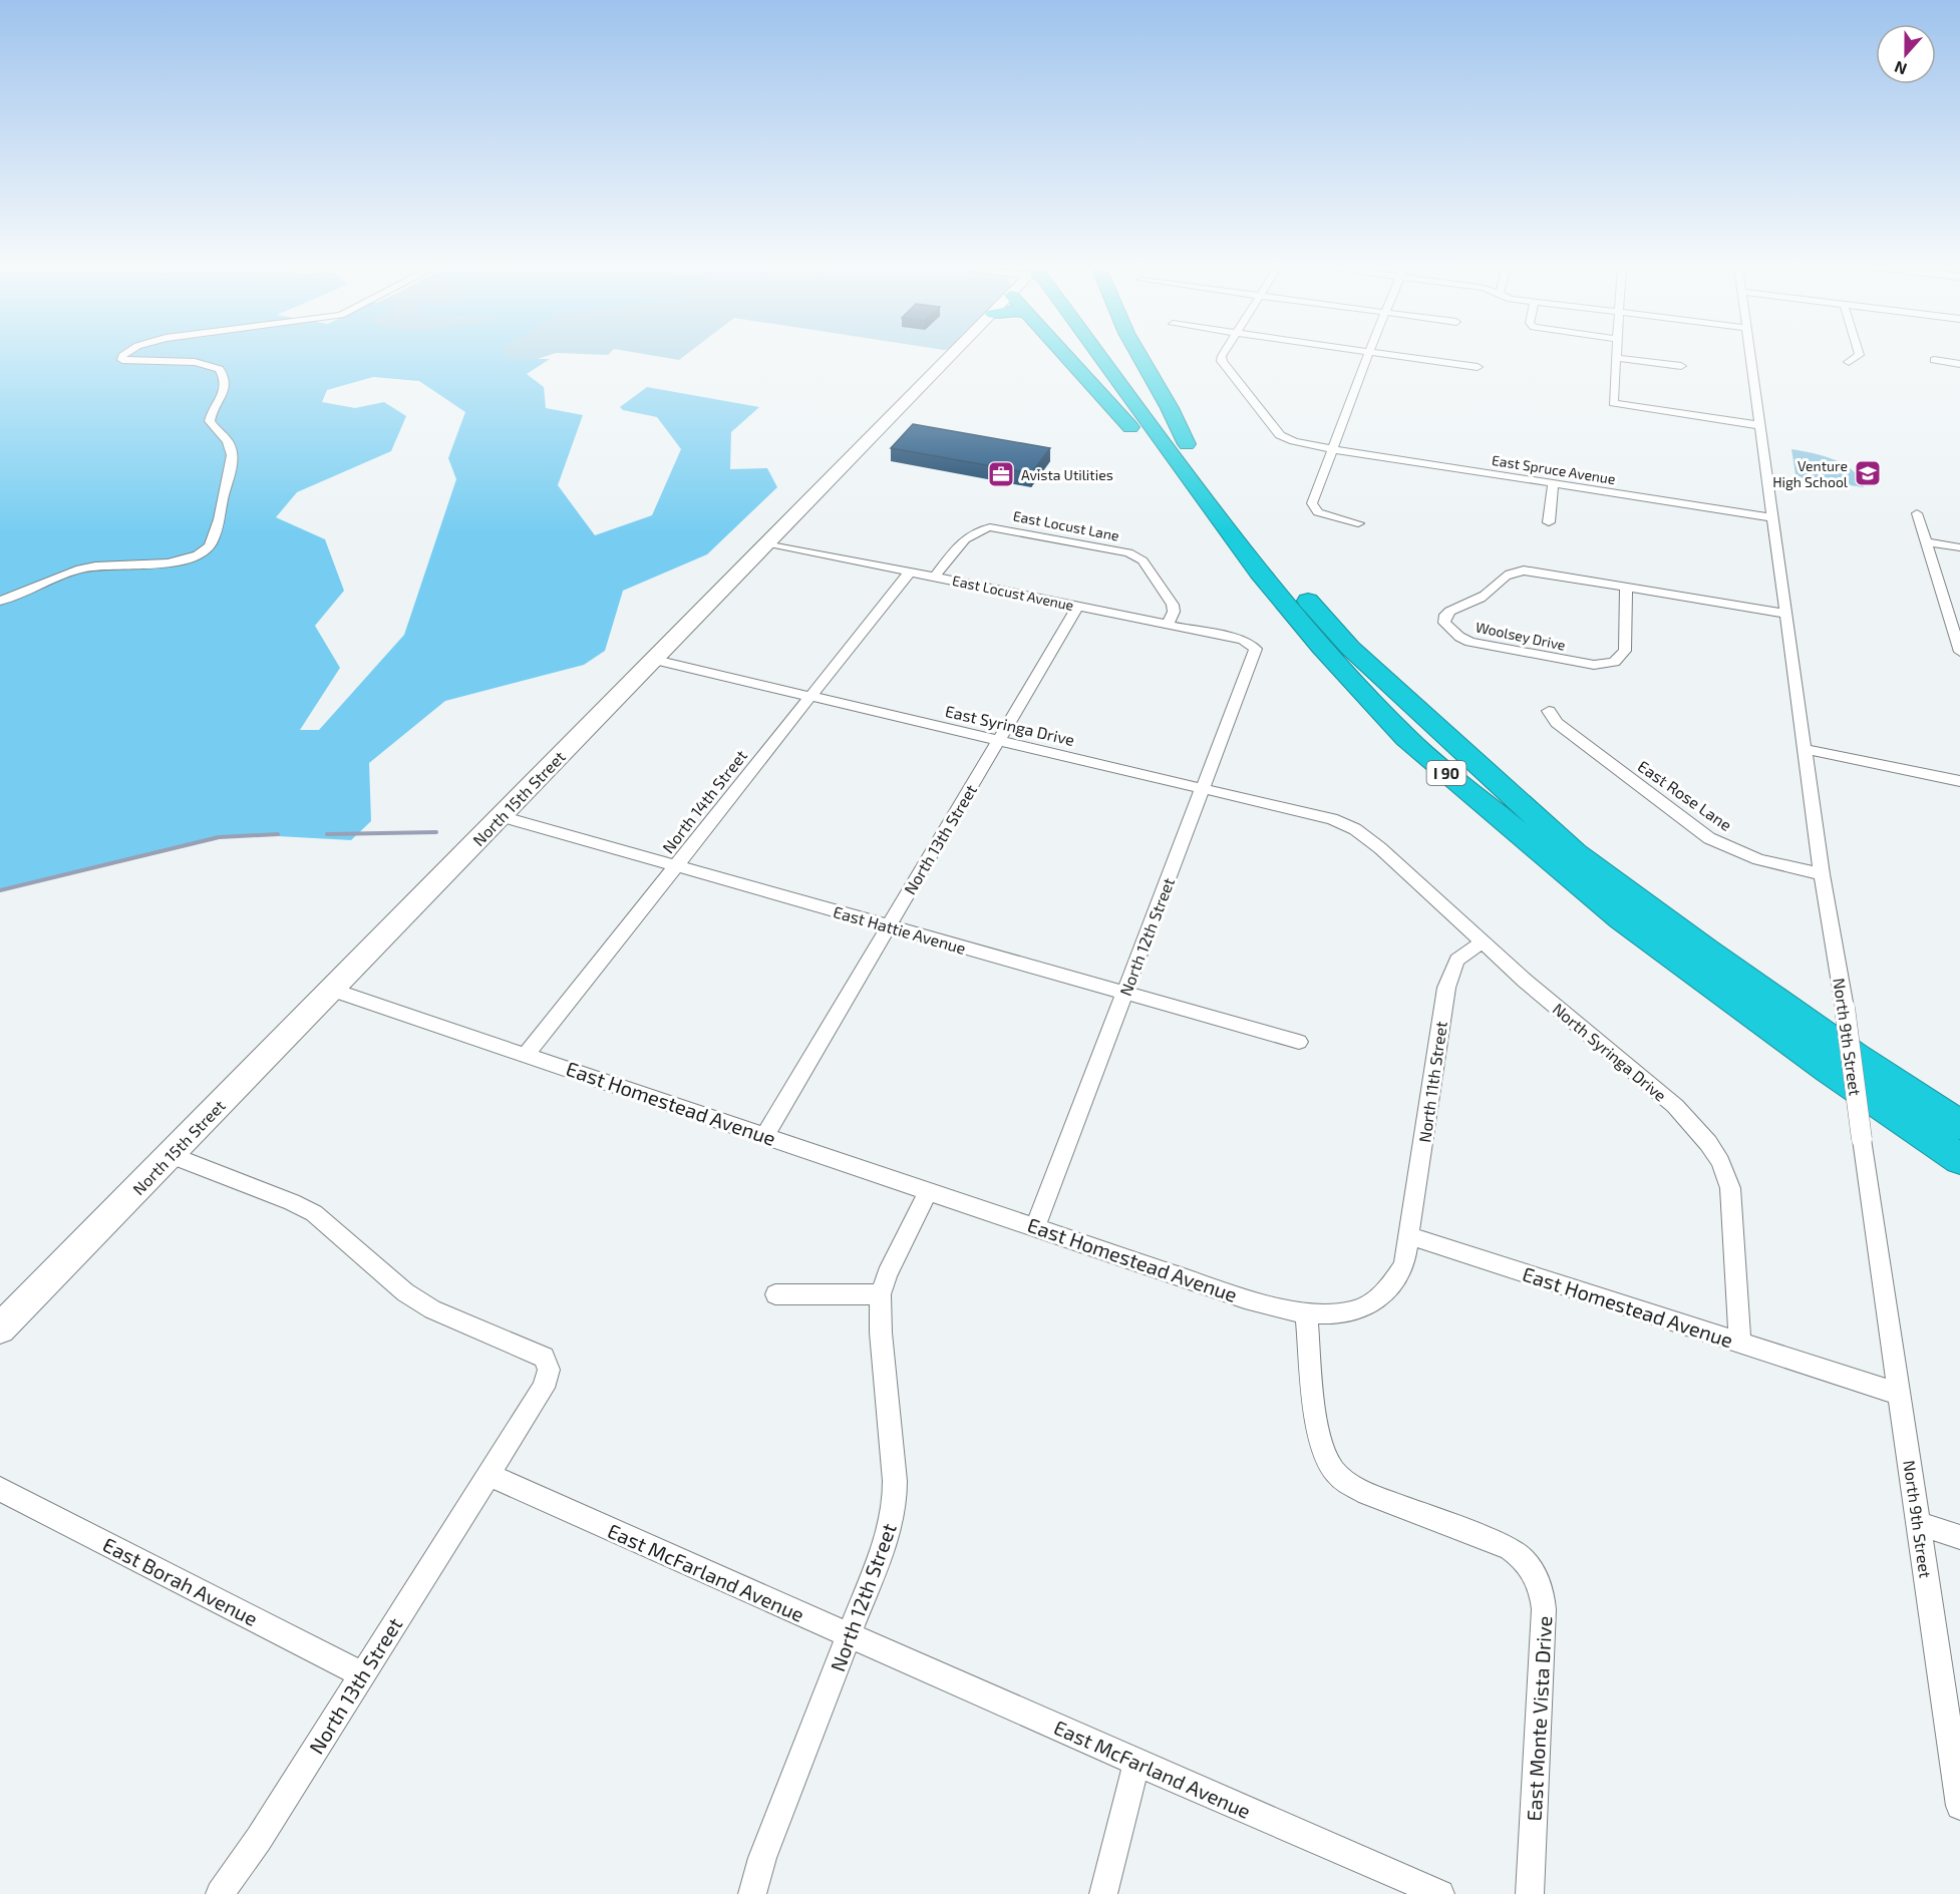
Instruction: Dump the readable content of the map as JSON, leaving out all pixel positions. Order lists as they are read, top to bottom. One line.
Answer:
{"streets":{"highway":["I 90"],"main road":["North 15th Street"],"street":["East Spruce Avenue","East Locust Lane","East Locust Avenue","Woolsey Drive","East Syringa Drive","East Rose Lane","North 14th Street","North 13th Street","East Hattie Avenue","North 12th Street","North 9th Street","North Syringa Drive","North 11th Street","East Homestead Avenue","East McFarland Avenue","East Borah Avenue","East Monte Vista Drive"]},"crossings":[["East Spruce Avenue","North 9th Street"],["East Locust Lane","East Locust Avenue"],["East Locust Avenue","North 15th Street"],["East Locust Avenue","North 14th Street"],["East Locust Avenue","North 13th Street"],["East Locust Avenue","North 12th Street"],["Woolsey Drive","North 9th Street"],["East Syringa Drive","North 15th Street"],["East Syringa Drive","North 14th Street"],["East Syringa Drive","North 13th Street"],["East Syringa Drive","North 12th Street"],["East Syringa Drive","North Syringa Drive"],["East Rose Lane","North 9th Street"],["North 15th Street","East Hattie Avenue"],["North 15th Street","East Homestead Avenue"],["North 14th Street","East Hattie Avenue"],["North 14th Street","East Homestead Avenue"],["North 13th Street","East Hattie Avenue"],["North 13th Street","East Homestead Avenue"],["North 13th Street","East McFarland Avenue"],["North 13th Street","East Borah Avenue"],["East Hattie Avenue","North 12th Street"],["North 12th Street","East Homestead Avenue"],["North 12th Street","East McFarland Avenue"],["North 9th Street","East Homestead Avenue"],["North Syringa Drive","North 11th Street"],["North Syringa Drive","East Homestead Avenue"],["North 11th Street","East Homestead Avenue"],["East Homestead Avenue","East Monte Vista Drive"]],"places":{"school or university":["Venture High School"],"office":["Avista Utilities"]},"north":"bottom"}
